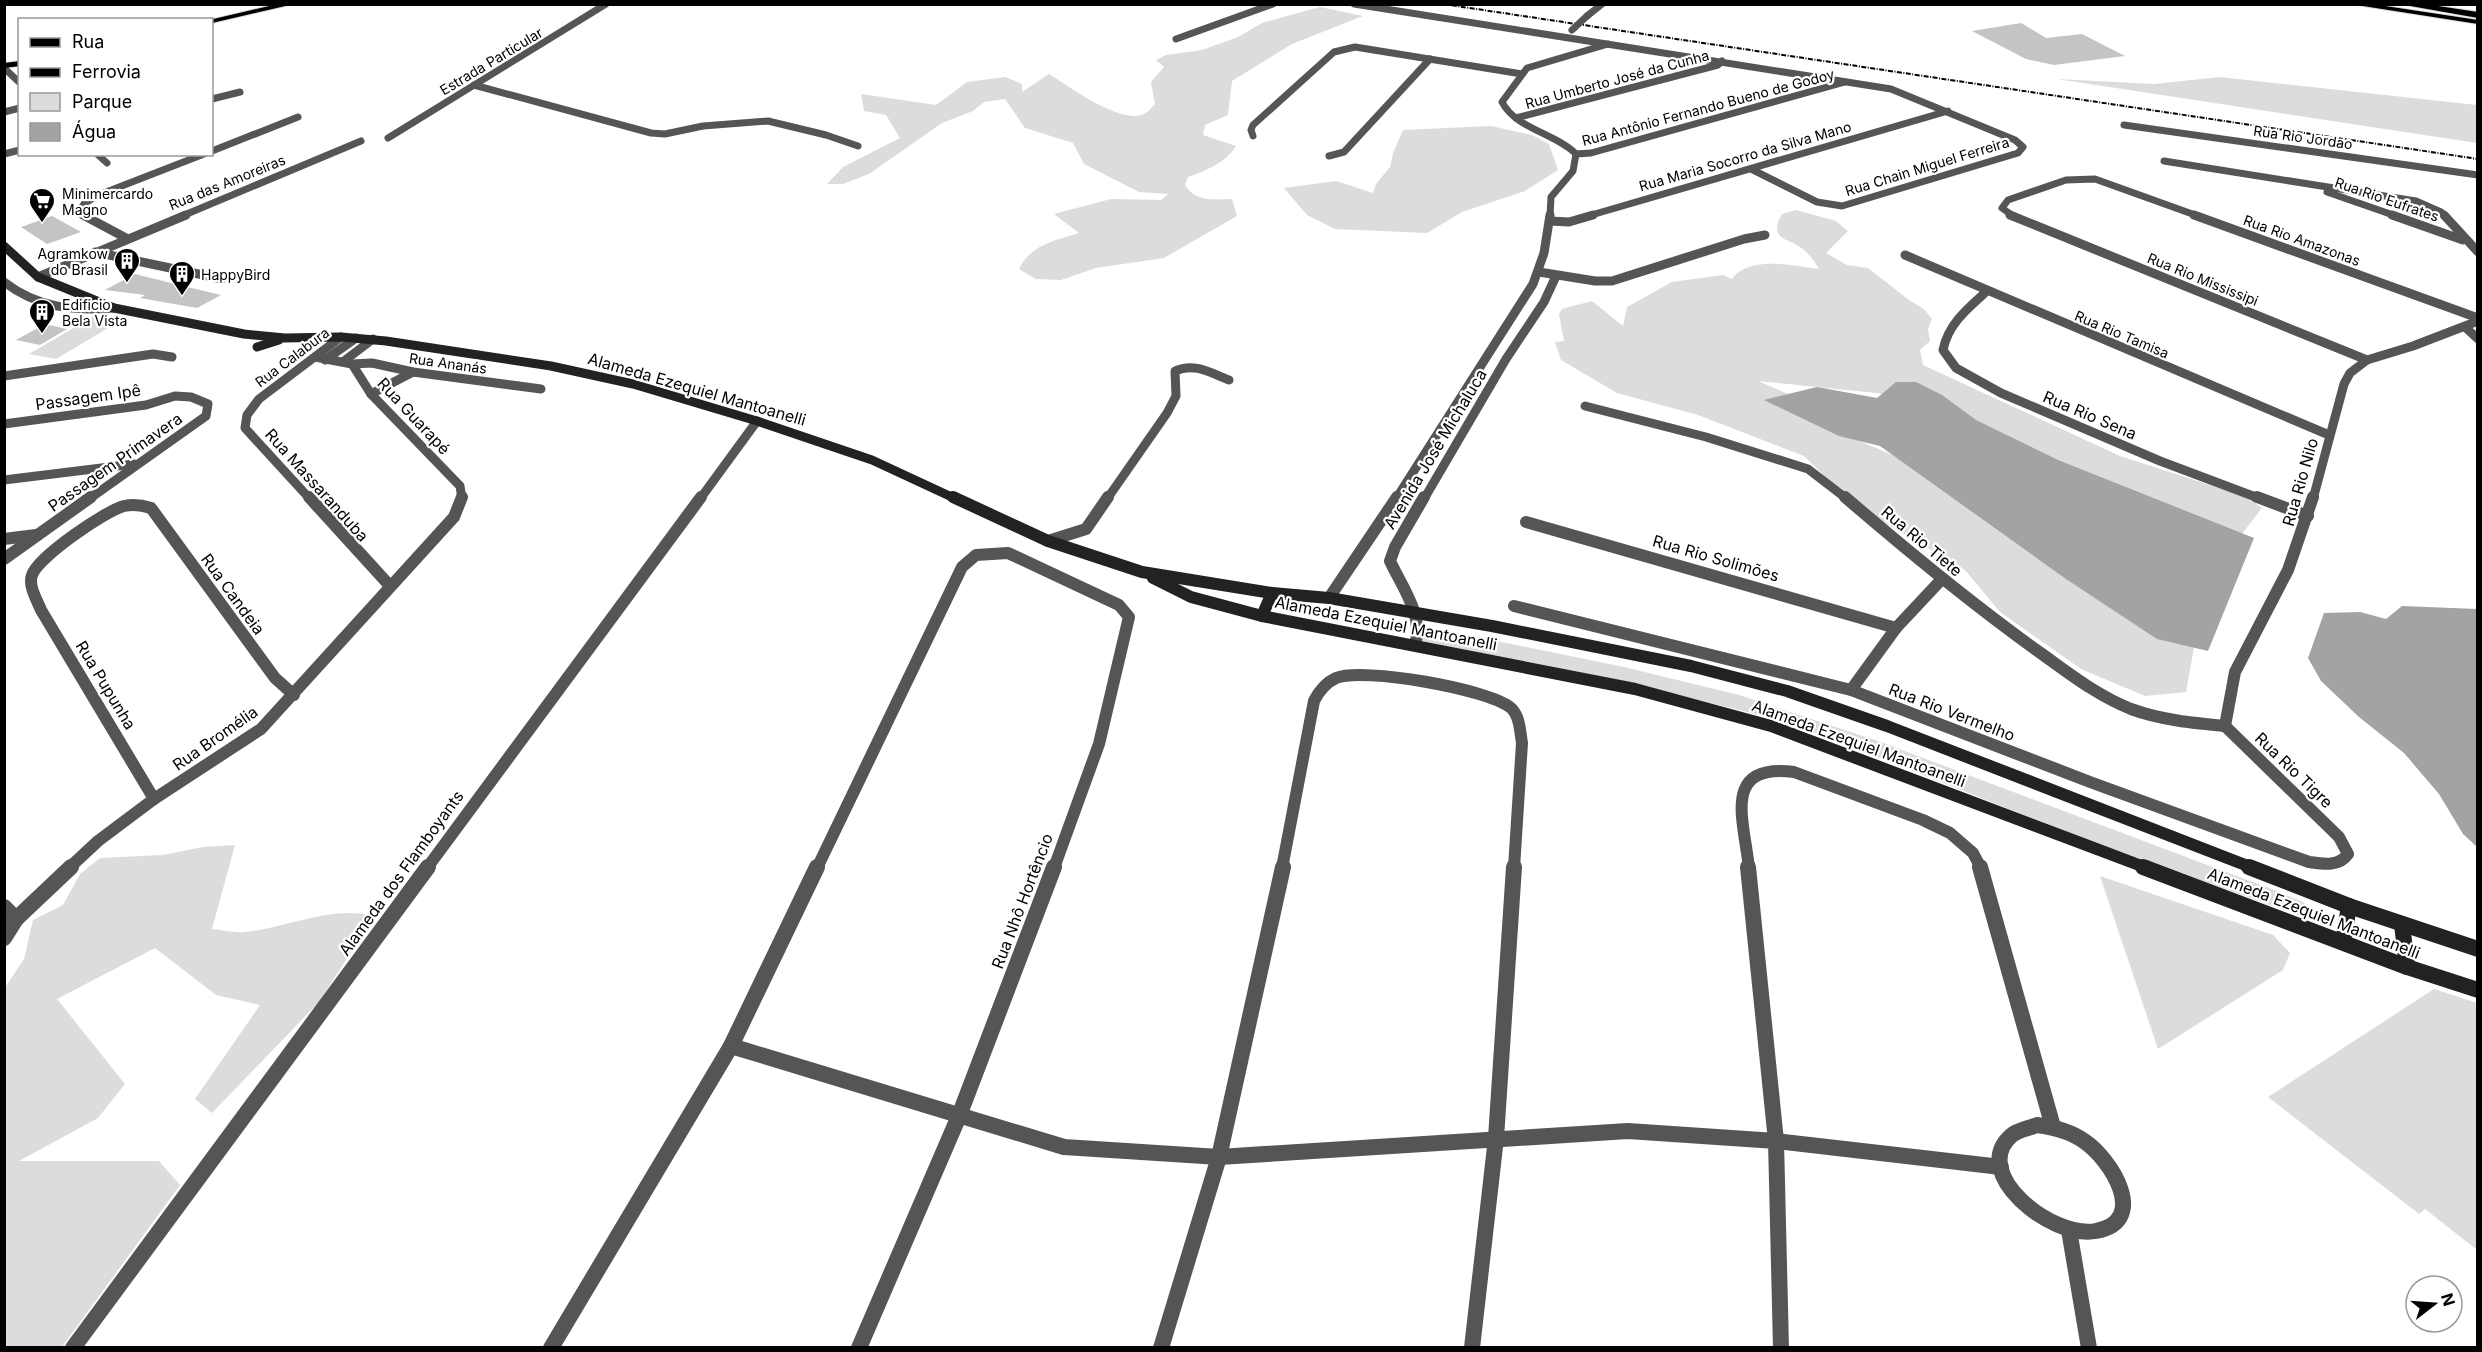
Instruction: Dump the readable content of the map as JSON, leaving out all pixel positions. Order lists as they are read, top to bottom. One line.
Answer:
{"streets":{"main road":["Alameda Ezequiel Mantoanelli"],"street":["Estrada Particular","Rua Umberto José da Cunha","Rua Antônio Fernando Bueno de Godoy","Rua Rio Jordão","Rua Maria Socorro da Silva Mano","Rua Chain Miguel Ferreira","Rua das Amoreiras","Rua Rio Eufrates","Rua Rio Amazonas","Rua Rio Mississipi","Rua Rio Tamisa","Rua Calabura","Rua Ananás","Passagem Ipê","Rua Rio Sena","Rua Guarapé","Avenida José Michaluca","Passagem Primavera","Rua Rio Nilo","Rua Massaranduba","Rua Rio Tiete","Rua Rio Solimões","Rua Candeia","Rua Pupunha","Rua Rio Vermelho","Rua Bromélia","Rua Rio Tigre","Alameda dos Flamboyants","Rua Nhô Hortêncio"]},"crossings":[["Rua Maria Socorro da Silva Mano","Rua Chain Miguel Ferreira"],["Rua das Amoreiras","Alameda Ezequiel Mantoanelli"],["Rua Rio Amazonas","Rua Rio Mississipi"],["Rua Rio Amazonas","Rua Rio Nilo"],["Rua Rio Mississipi","Rua Rio Nilo"],["Rua Rio Tamisa","Rua Rio Sena"],["Rua Rio Tamisa","Rua Rio Nilo"],["Rua Calabura","Alameda Ezequiel Mantoanelli"],["Rua Calabura","Rua Massaranduba"],["Rua Ananás","Rua Guarapé"],["Alameda Ezequiel Mantoanelli","Avenida José Michaluca"],["Alameda Ezequiel Mantoanelli","Alameda dos Flamboyants"],["Passagem Ipê","Passagem Primavera"],["Rua Rio Sena","Rua Rio Nilo"],["Rua Guarapé","Rua Bromélia"],["Rua Rio Nilo","Rua Rio Tiete"],["Rua Rio Nilo","Rua Rio Tigre"],["Rua Massaranduba","Rua Bromélia"],["Rua Rio Tiete","Rua Rio Tigre"],["Rua Candeia","Rua Pupunha"],["Rua Candeia","Rua Bromélia"],["Rua Pupunha","Rua Bromélia"],["Rua Rio Vermelho","Rua Rio Tigre"]],"places":{"supermarket":["Minimercardo Magno"],"building":["Agramkow do Brasil","HappyBird","Edificio Bela Vista"]},"legend":["Rua","Ferrovia","Parque","Água"],"north":"right"}
